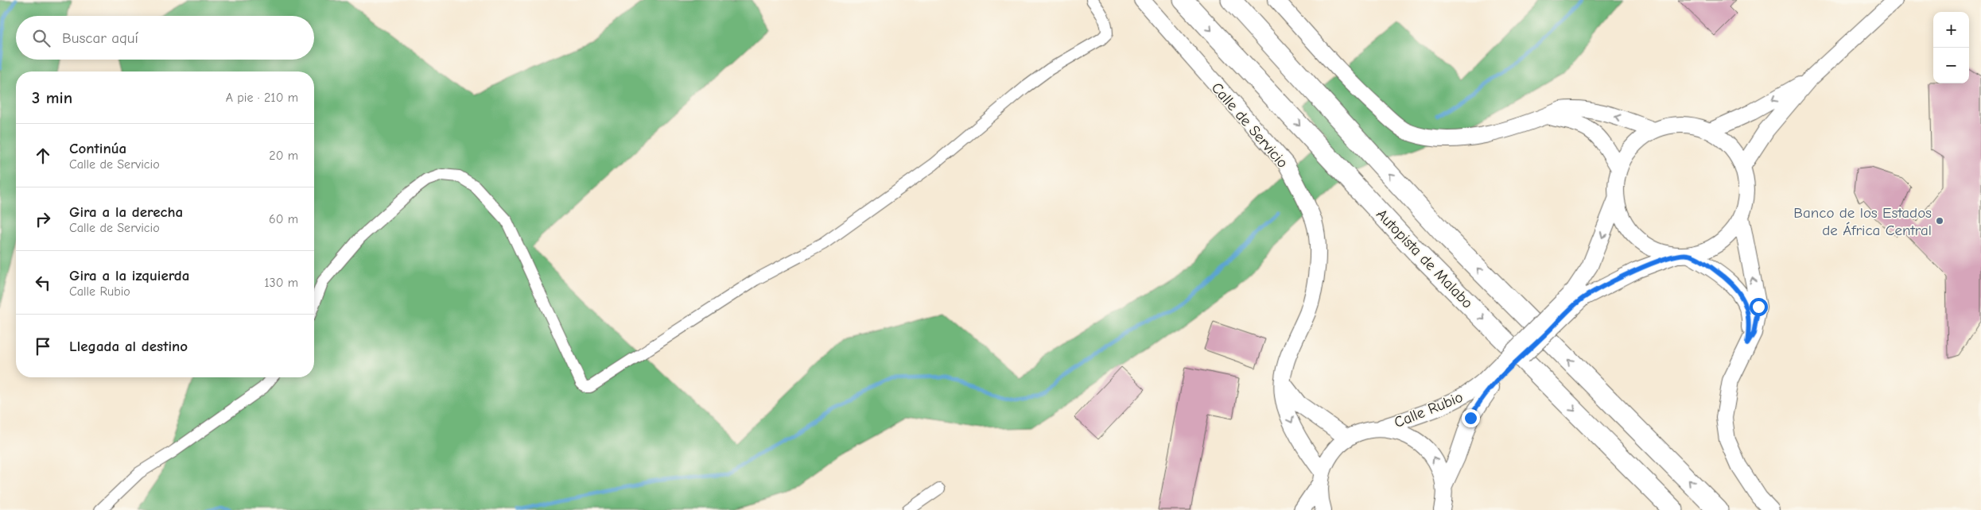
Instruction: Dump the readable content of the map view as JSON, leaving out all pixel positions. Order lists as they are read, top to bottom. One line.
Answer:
{"streets":{"highway":["Autopista de Malabo"],"street":["Calle de Servicio","Calle Rubio"]},"places":["Banco de los Estados de África Central"],"page":{"map_buttons":["+","−"],"search":"Buscar aquí","heading":["3 min","A pie · 210 m"],"list":[["Continúa","Calle de Servicio","20 m"],["Gira a la derecha","Calle de Servicio","60 m"],["Gira a la izquierda","Calle Rubio","130 m"],"Llegada al destino"]}}
